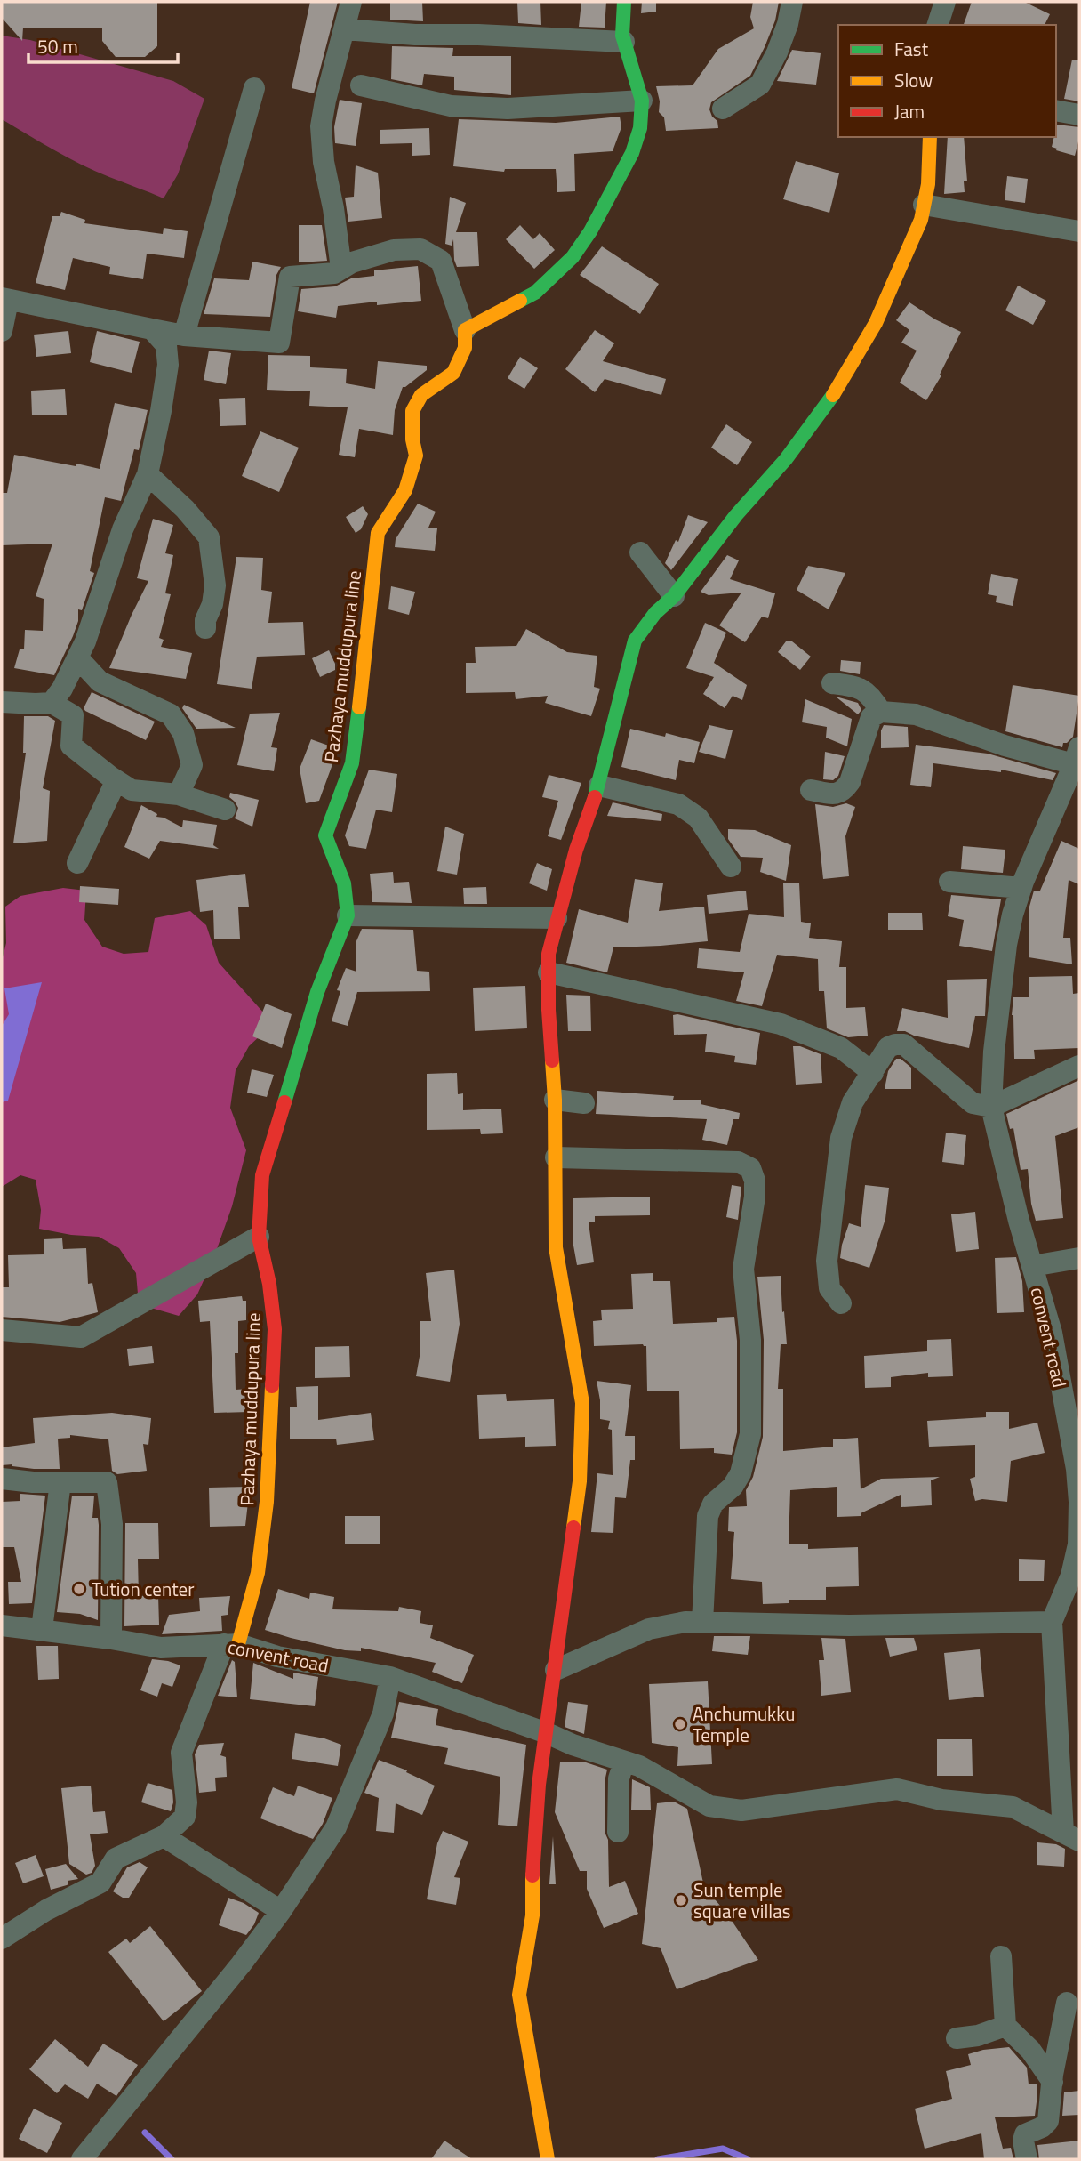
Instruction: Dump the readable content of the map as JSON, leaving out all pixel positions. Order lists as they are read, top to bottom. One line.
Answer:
{"streets":{"street":["Pazhaya muddupura line","convent road"]},"crossings":[["Pazhaya muddupura line","convent road"]],"places":["Tution center","Anchumukku Temple","Sun temple square villas"],"legend":["Fast","Slow","Jam"],"scale_bar":"50 m"}
